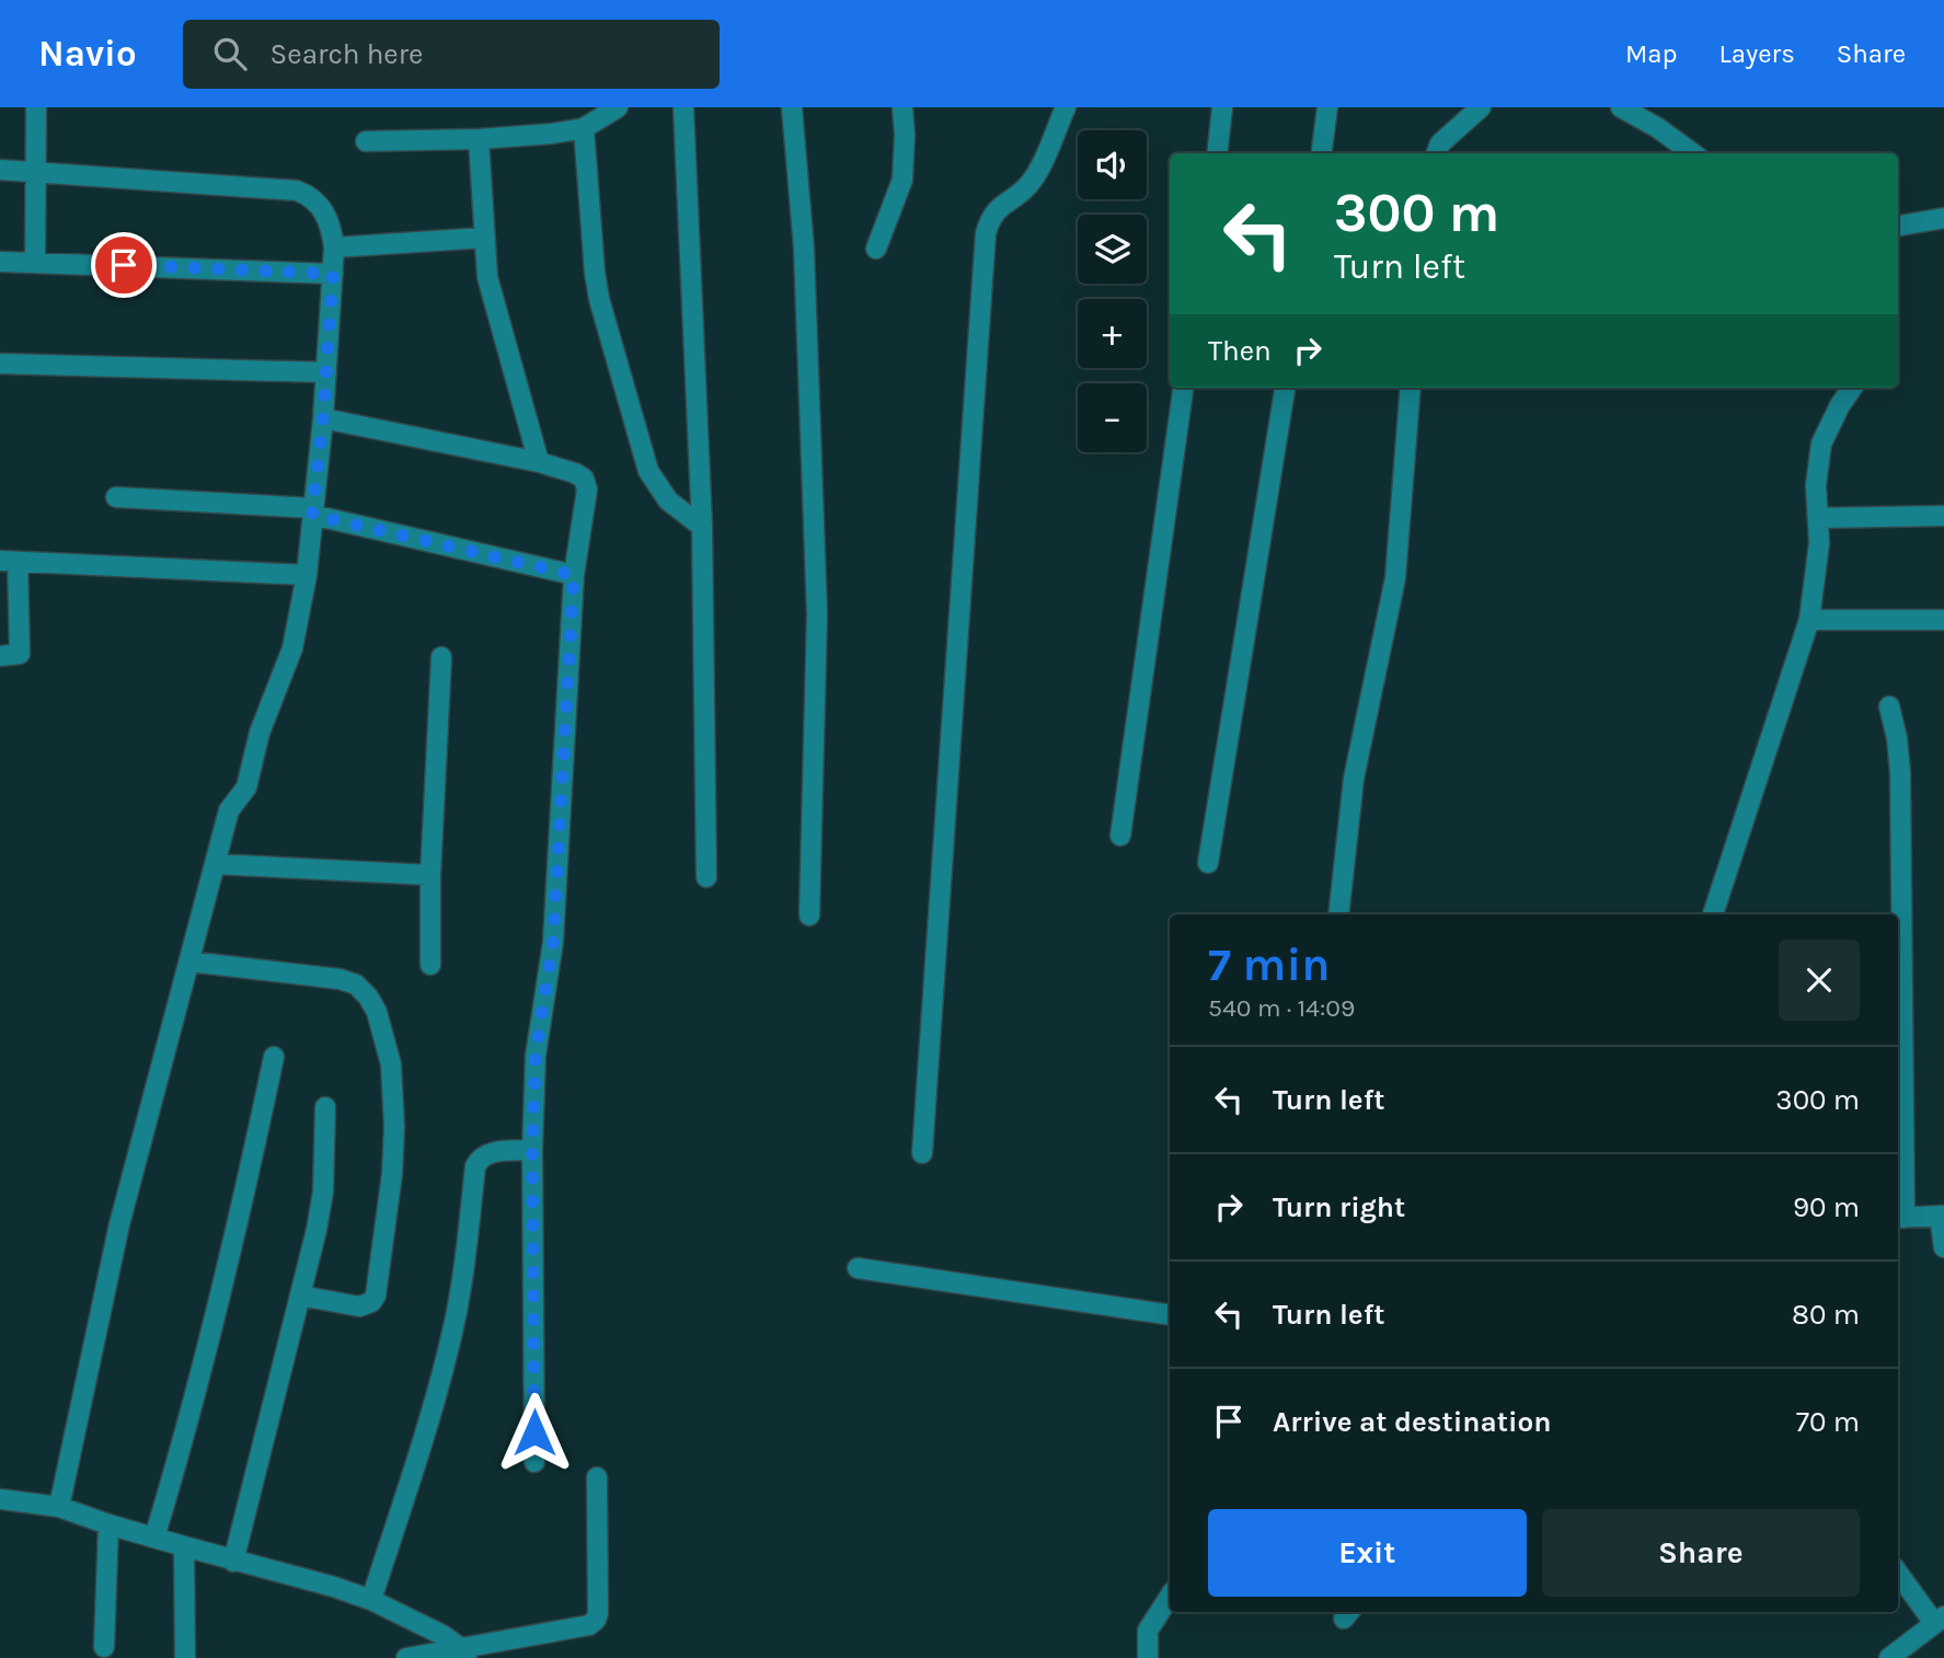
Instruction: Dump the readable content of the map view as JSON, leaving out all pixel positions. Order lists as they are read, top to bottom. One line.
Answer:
{"page":{"header":"Navio","search":"Search here","nav":["Map","Layers","Share"],"map_buttons":["+","−"],"turn":["300 m","Turn left"],"then":"Then","heading":["7 min","540 m · 14:09"],"list":[{"name":"Turn left","value":"300 m"},{"name":"Turn right","value":"90 m"},{"name":"Turn left","value":"80 m"},{"name":"Arrive at destination","value":"70 m"}],"buttons":["Exit","Share"]}}
